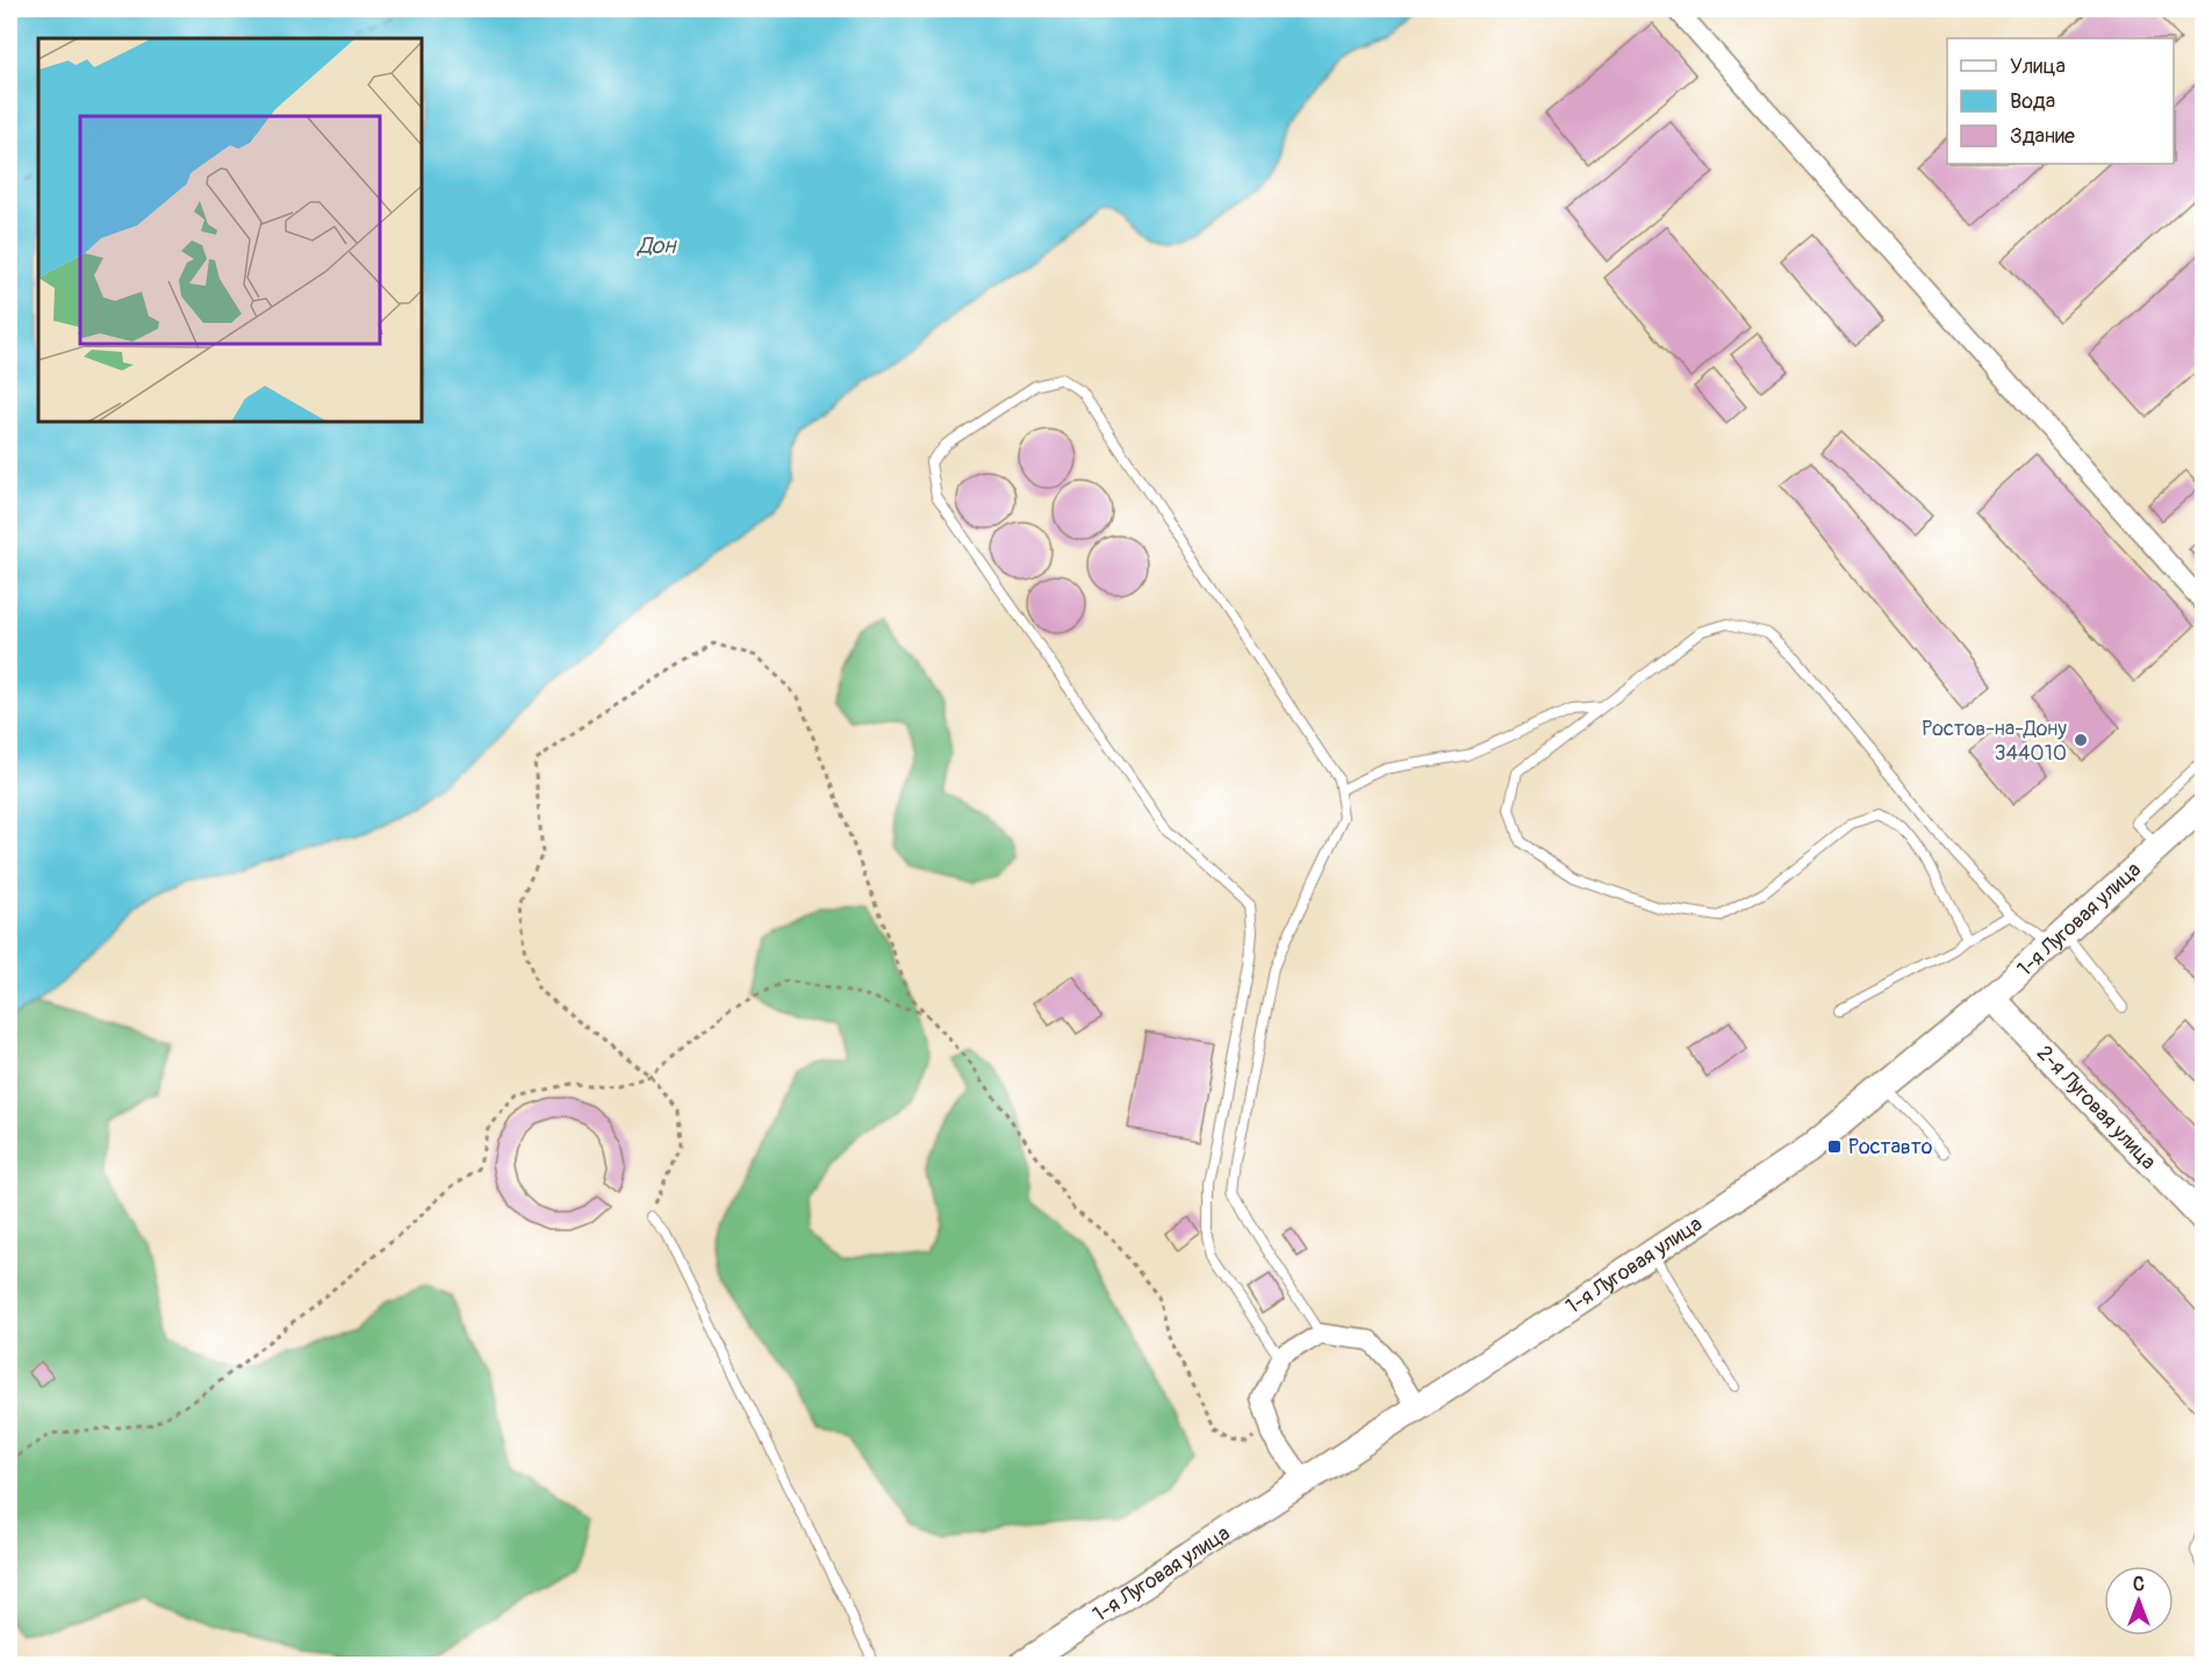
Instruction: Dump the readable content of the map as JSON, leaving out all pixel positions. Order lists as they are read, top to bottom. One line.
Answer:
{"streets":{"main road":["1-я Луговая улица","2-я Луговая улица"]},"crossings":[["1-я Луговая улица","2-я Луговая улица"]],"water":["Дон"],"places":{"other":["Ростов-на-Дону 344010"],"transit":["Роставто"]},"legend":["Улица","Вода","Здание"],"north":"top"}
